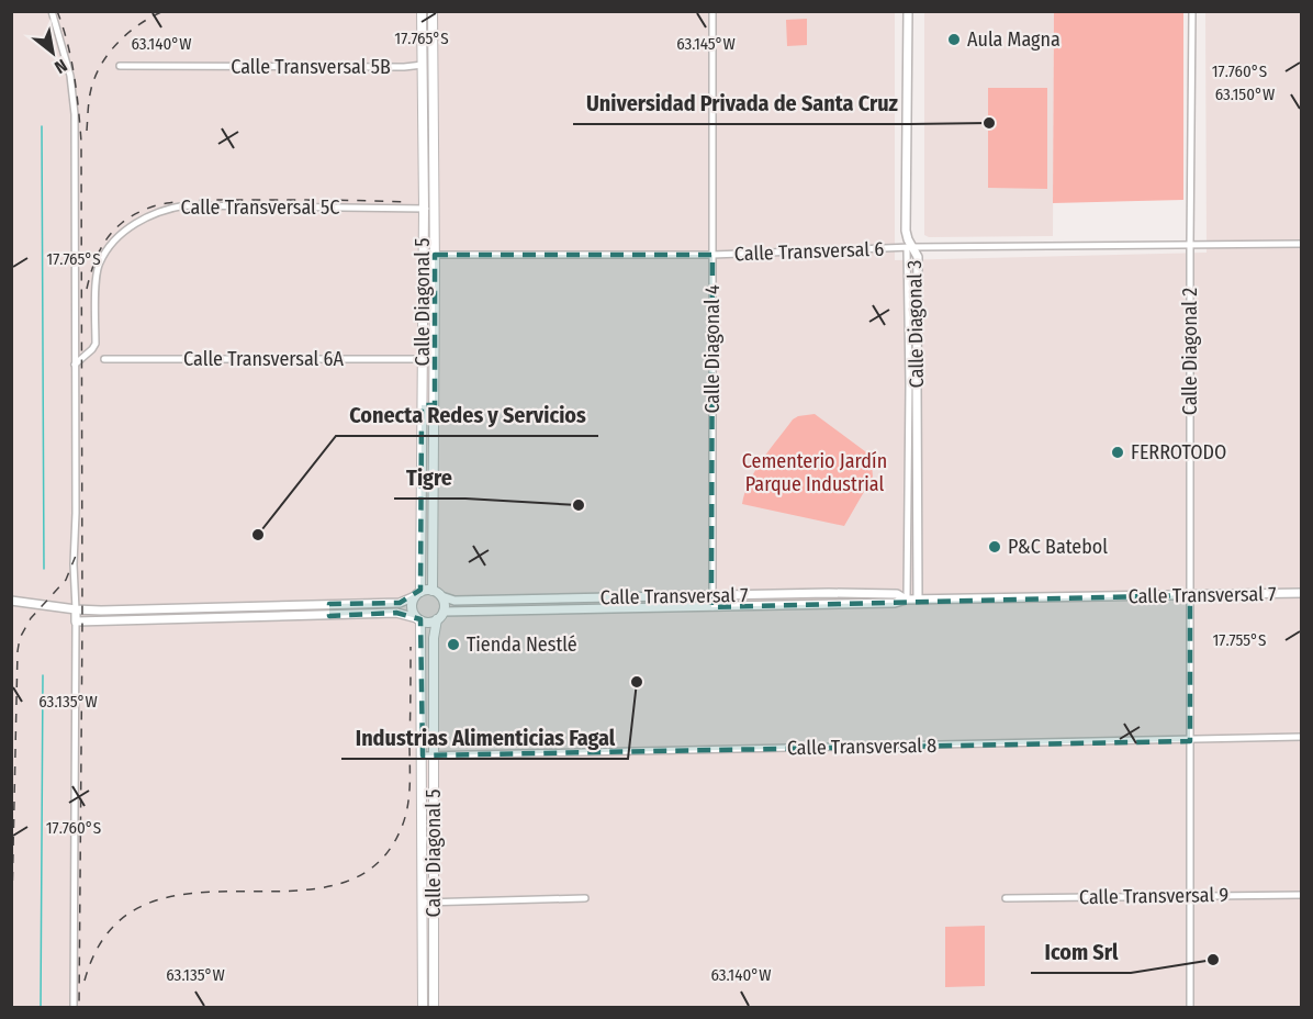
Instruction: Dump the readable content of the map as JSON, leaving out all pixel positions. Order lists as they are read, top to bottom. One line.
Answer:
{"streets":{"main road":["Calle Diagonal 5"],"street":["Calle Transversal 5B","Calle Transversal 5C","Calle Transversal 6","Calle Diagonal 3","Calle Diagonal 4","Calle Diagonal 2","Calle Transversal 6A","Calle Transversal 7","Calle Transversal 8","Calle Transversal 9"]},"crossings":[["Calle Transversal 5B","Calle Diagonal 5"],["Calle Transversal 5C","Calle Diagonal 5"],["Calle Transversal 6","Calle Diagonal 5"],["Calle Transversal 6","Calle Diagonal 3"],["Calle Transversal 6","Calle Diagonal 4"],["Calle Transversal 6","Calle Diagonal 2"],["Calle Diagonal 5","Calle Transversal 6A"],["Calle Diagonal 5","Calle Transversal 7"],["Calle Diagonal 5","Calle Transversal 8"],["Calle Diagonal 3","Calle Transversal 7"],["Calle Diagonal 4","Calle Transversal 7"],["Calle Diagonal 2","Calle Transversal 7"],["Calle Diagonal 2","Calle Transversal 8"],["Calle Diagonal 2","Calle Transversal 9"]],"parks":["Cementerio Jardín Parque Industrial"],"places":["Aula Magna","Universidad Privada de Santa Cruz","FERROTODO","Tigre","Conecta Redes y Servicios","P&C Batebol","Tienda Nestlé","Industrias Alimenticias Fagal","Icom Srl"],"north":"bottom right","coordinates":["17.765°S","63.140°W","63.145°W","17.760°S","63.150°W","17.755°S","63.135°W"]}
